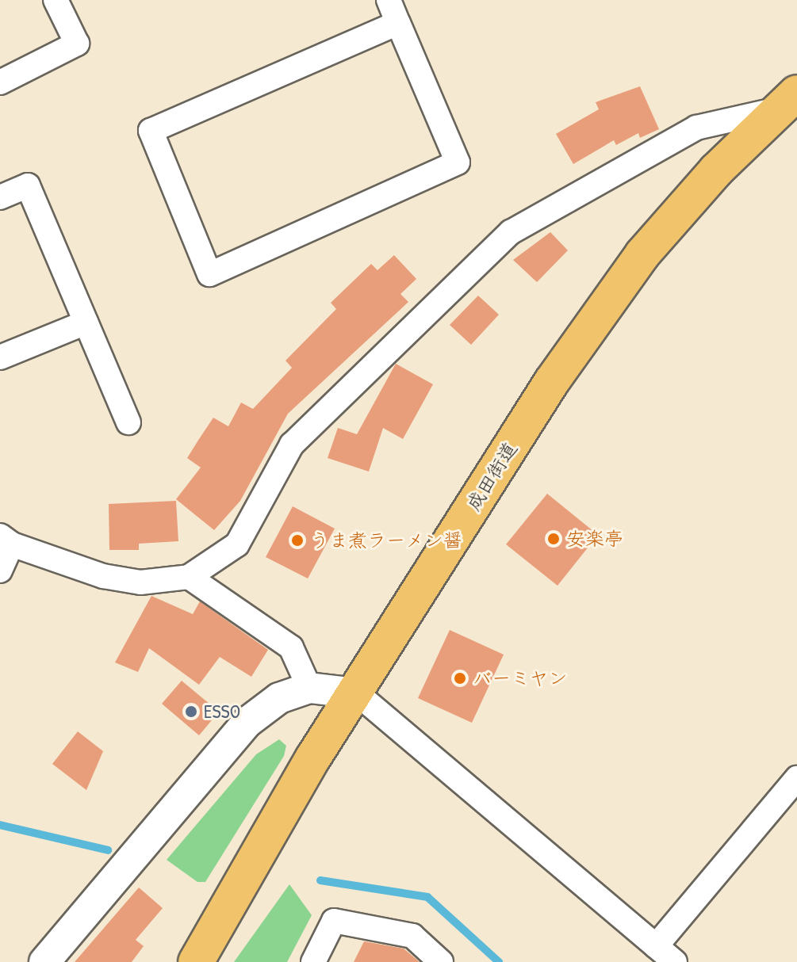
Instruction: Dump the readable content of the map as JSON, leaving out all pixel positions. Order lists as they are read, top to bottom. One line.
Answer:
{"streets":{"highway":["成田街道"]},"places":["安楽亭","うま煮ラーメン醤","バーミヤン","ESSO"]}
